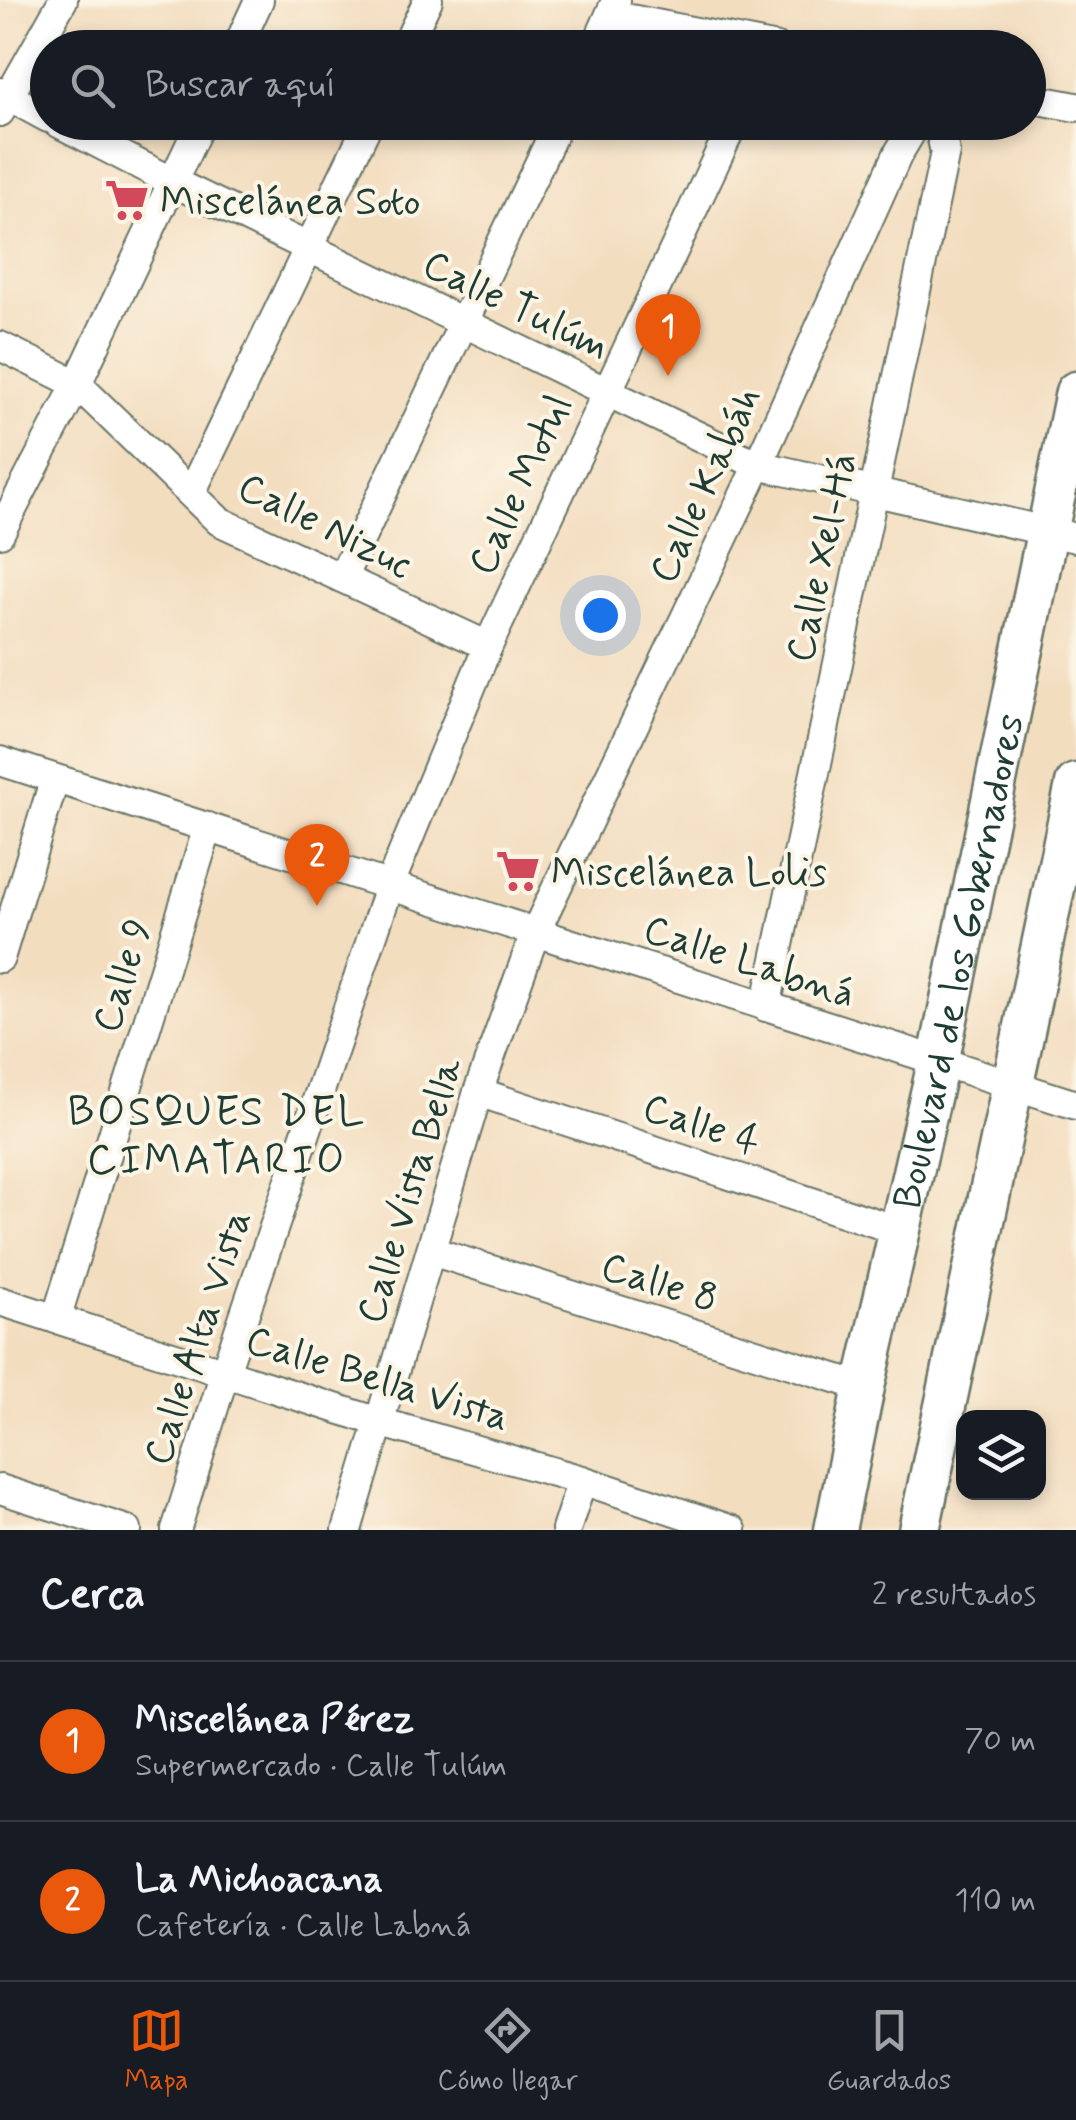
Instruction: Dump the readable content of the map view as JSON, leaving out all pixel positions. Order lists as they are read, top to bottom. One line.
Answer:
{"streets":{"main road":["Boulevard de los Gobernadores"],"street":["Calle Tulúm","Calle Motul","Calle Kabáh","Calle Nizuc","Calle Xel-Há","Calle Labná","Calle 9","Calle 4","Calle Vista Bella","Calle 8","Calle Alta Vista","Calle Bella Vista"]},"crossings":[["Calle Tulúm","Calle Motul"],["Calle Tulúm","Calle Kabáh"],["Calle Tulúm","Calle Xel-Há"],["Calle Tulúm","Boulevard de los Gobernadores"],["Calle Motul","Calle Nizuc"],["Calle Motul","Calle Labná"],["Calle Motul","Calle Alta Vista"],["Calle Kabáh","Calle Labná"],["Calle Kabáh","Calle Vista Bella"],["Calle Xel-Há","Calle Labná"],["Calle Labná","Boulevard de los Gobernadores"],["Calle Labná","Calle 9"],["Calle Labná","Calle Vista Bella"],["Calle Labná","Calle Alta Vista"],["Boulevard de los Gobernadores","Calle 4"],["Boulevard de los Gobernadores","Calle 8"],["Calle 9","Calle Bella Vista"],["Calle 4","Calle Vista Bella"],["Calle Vista Bella","Calle 8"],["Calle Vista Bella","Calle Bella Vista"],["Calle Alta Vista","Calle Bella Vista"]],"districts":["BOSQUES DEL CIMATARIO"],"places":{"supermarket":["Miscelánea Soto","Miscelánea Lolis"]},"page":{"search":"Buscar aquí","pins":["1","2"],"heading":["Cerca","2 resultados"],"list":[{"mark":"1","name":"Miscelánea Pérez","note":"Supermercado · Calle Tulúm","value":"70 m"},{"mark":"2","name":"La Michoacana","note":"Cafetería · Calle Labná","value":"110 m"}],"nav":["Mapa","Cómo llegar","Guardados"]}}
